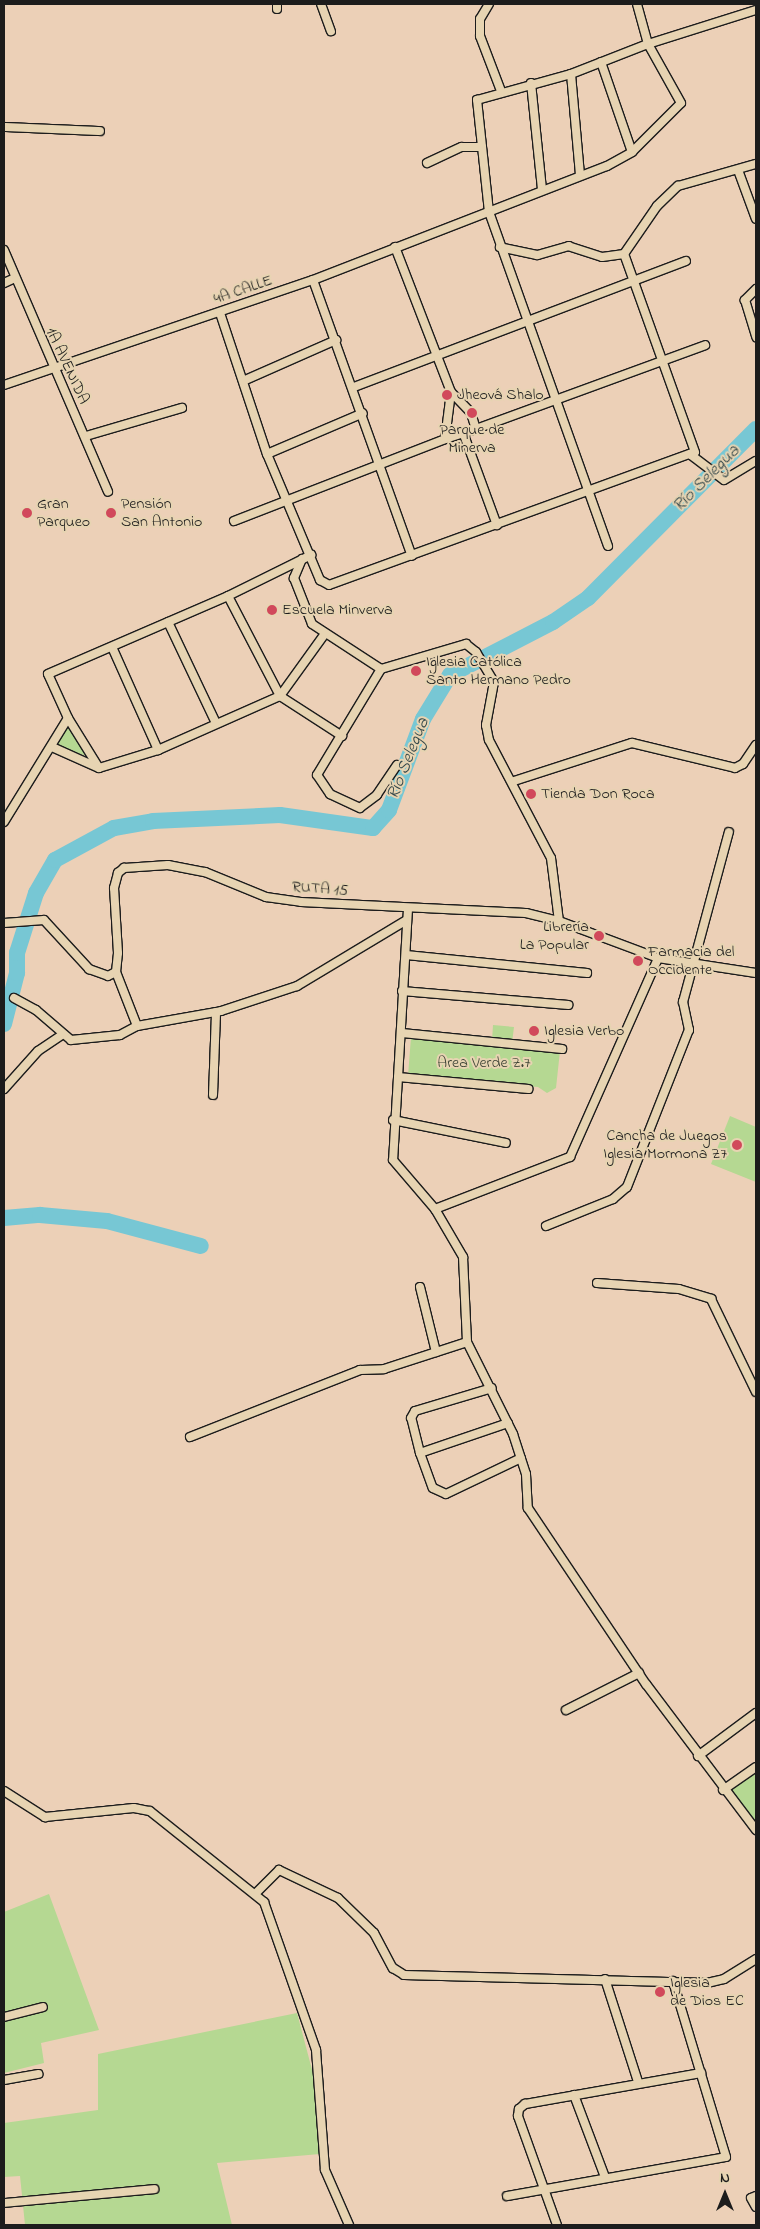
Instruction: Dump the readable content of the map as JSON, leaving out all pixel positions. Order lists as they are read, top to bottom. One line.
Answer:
{"streets":{"street":["4A CALLE","1A AVENIDA","RUTA 15"]},"crossings":[["4A CALLE","1A AVENIDA"]],"water":["Río Selegua"],"parks":["Area Verde Z.7"],"places":["Jheová Shalo","Parque de Minerva","Gran Parqueo","Pensión San Antonio","Escuela Minverva","Iglesia Católica Santo Hermano Pedro","Tienda Don Roca","Librería La Popular","Farmacia del Occidente","Iglesia Verbo","Cancha de Juegos Iglesia Mormona Z7","Iglesia de Dios EC"],"north":"top"}
